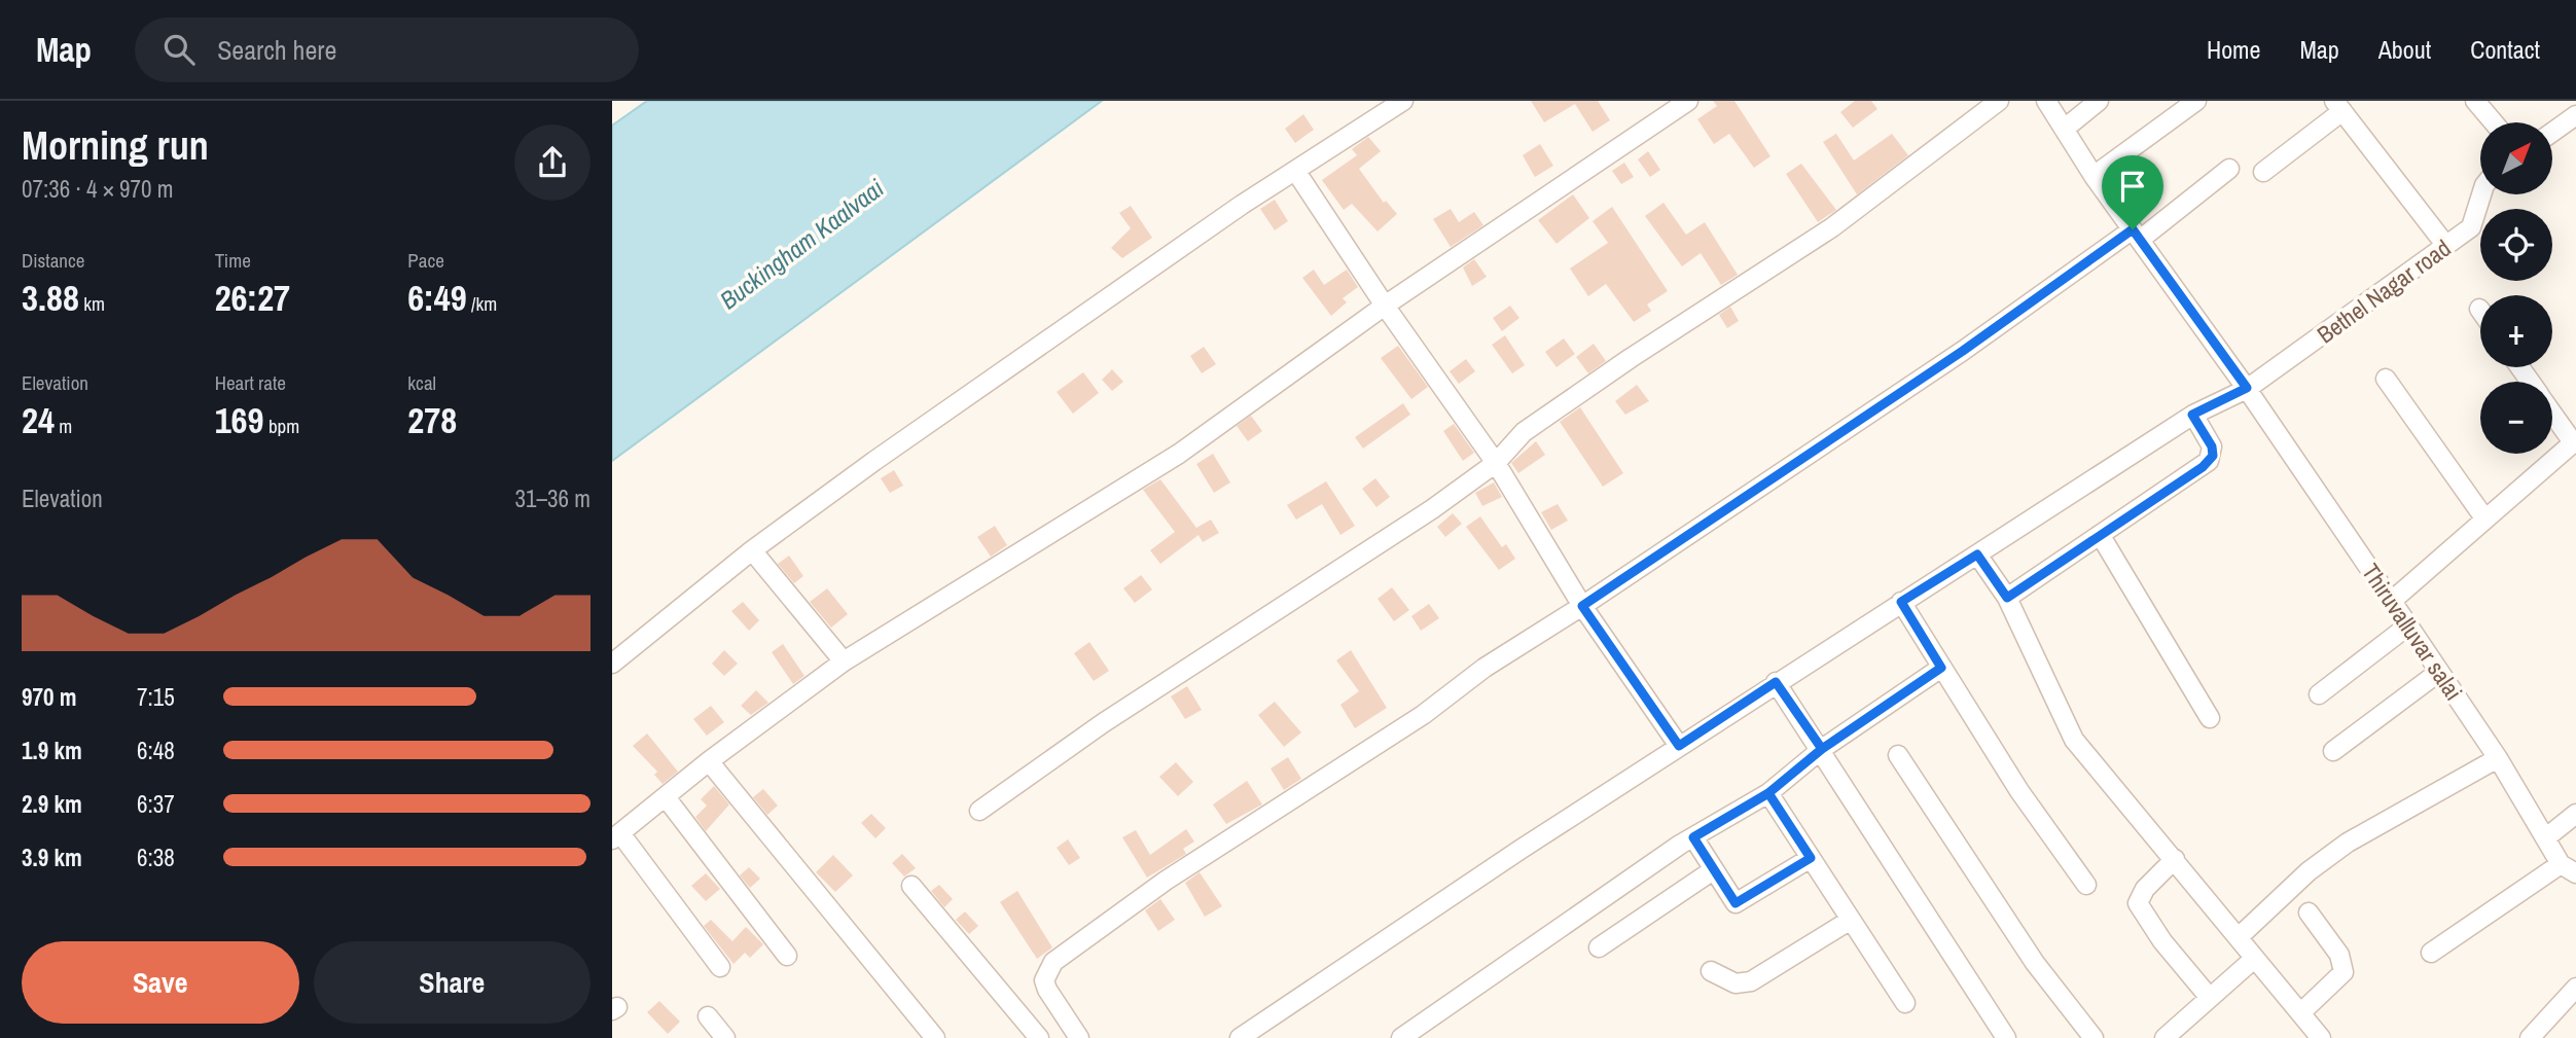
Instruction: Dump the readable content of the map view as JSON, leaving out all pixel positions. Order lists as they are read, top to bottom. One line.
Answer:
{"streets":{"street":["Bethel Nagar road","Thiruvalluvar salai"]},"crossings":[["Bethel Nagar road","Thiruvalluvar salai"]],"water":["Buckingham Kaalvaai"],"north":"top right","page":{"header":"Map","search":"Search here","nav":["Home","Map","About","Contact"],"heading":["Morning run","07:36 · 4 × 970 m"],"map_buttons":["+","−"],"stats":[["Distance","3.88 km"],["Time","26:27"],["Pace","6:49 /km"],["Elevation","24 m"],["Heart rate","169 bpm"],["kcal","278"]],"chart":["Elevation","31–36 m"],"list":[{"name":"970 m","note":"7:15"},{"name":"1.9 km","note":"6:48"},{"name":"2.9 km","note":"6:37"},{"name":"3.9 km","note":"6:38"}],"buttons":["Save","Share"]}}
